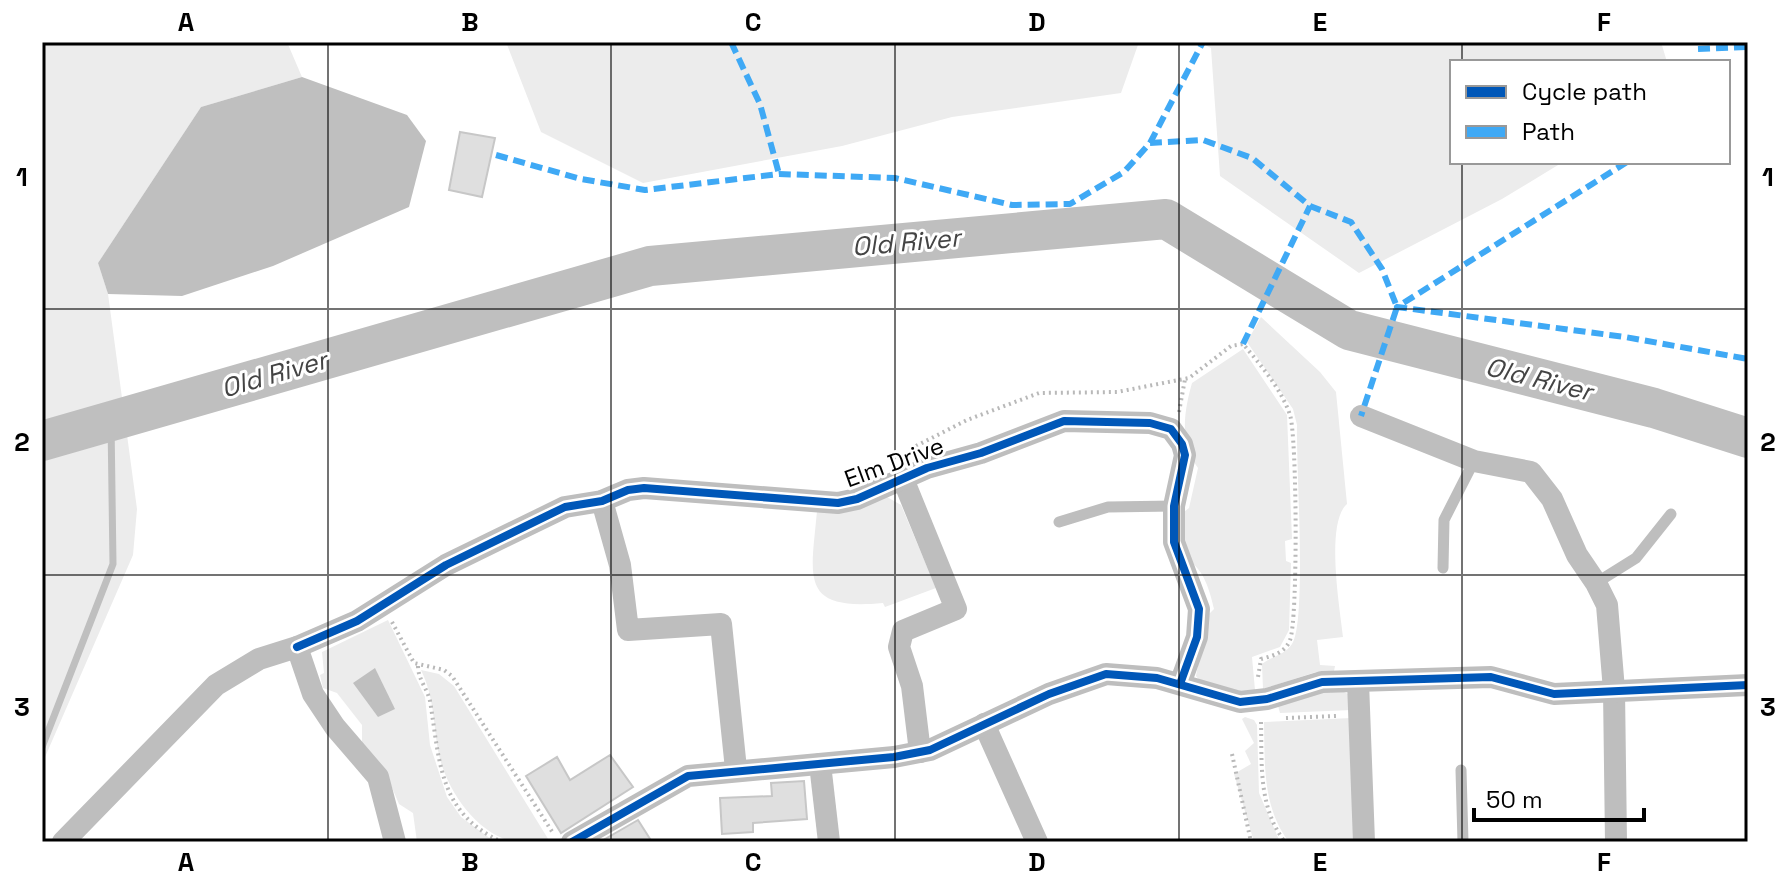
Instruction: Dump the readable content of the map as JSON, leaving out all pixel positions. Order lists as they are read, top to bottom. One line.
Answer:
{"streets":{"street":["Elm Drive"]},"water":["Old River"],"legend":["Cycle path","Path"],"scale_bar":"50 m","grid":{"columns":["A","B","C","D","E","F"],"rows":["1","2","3"]}}
